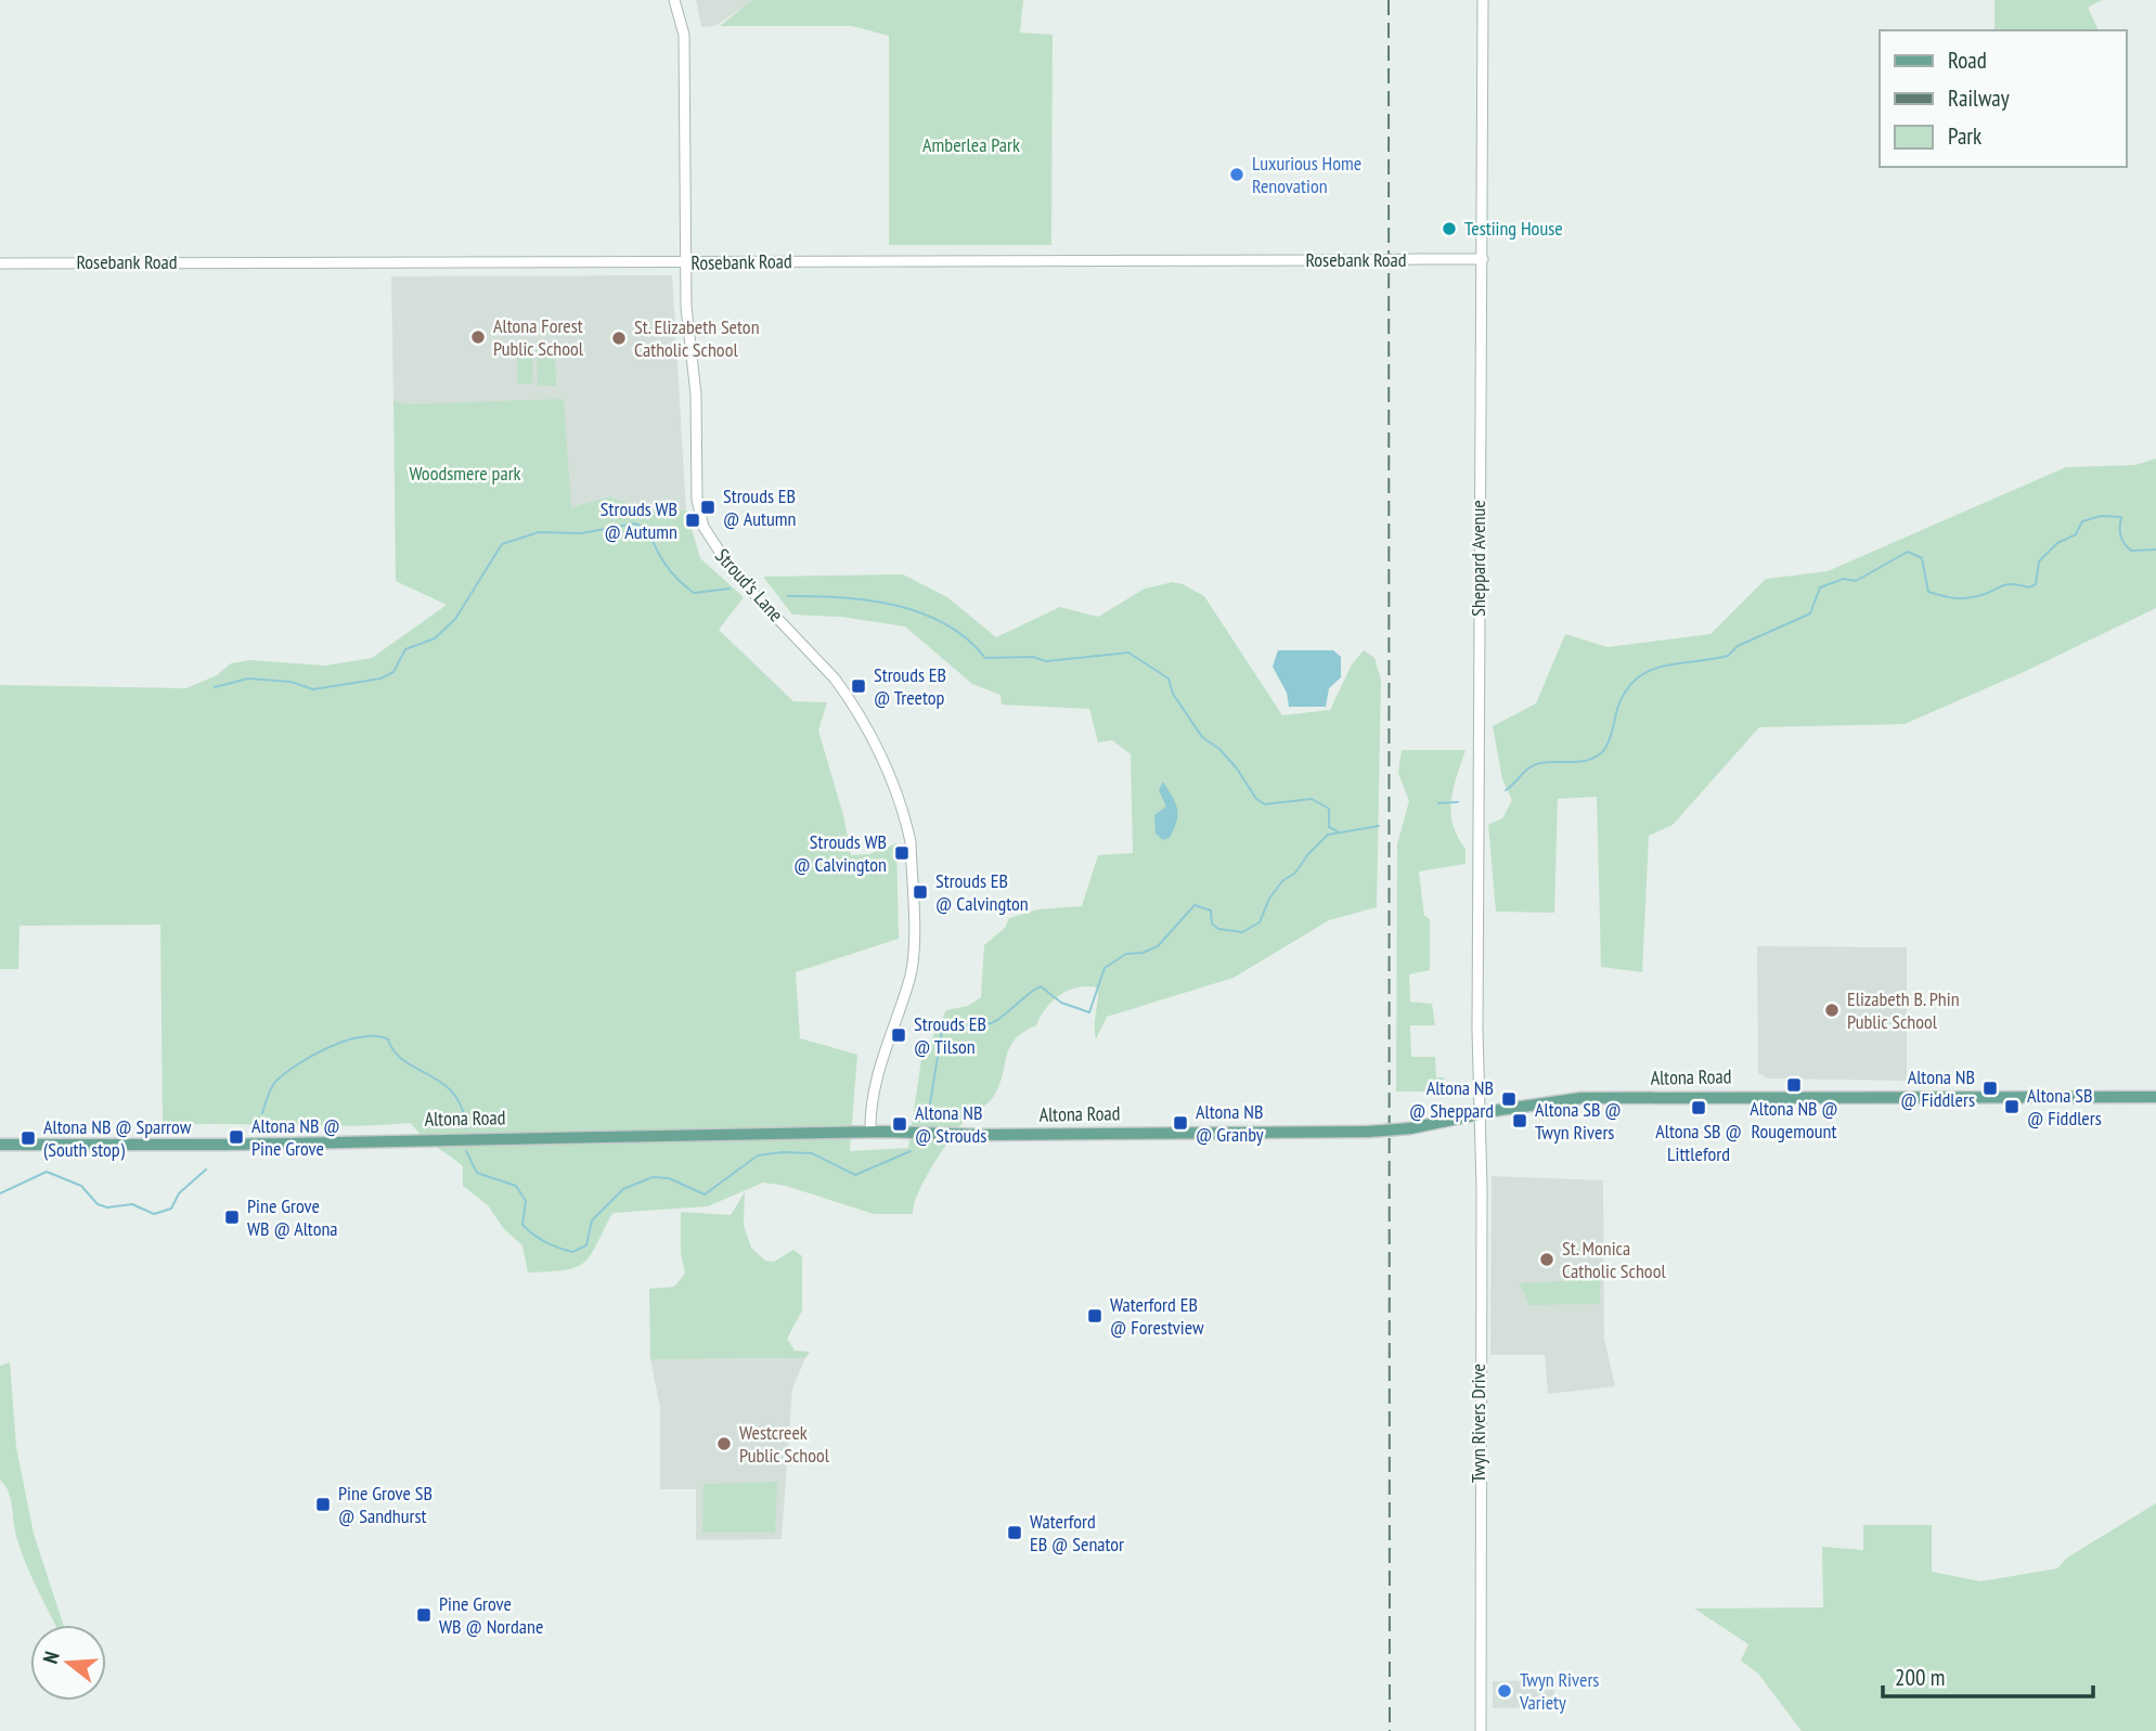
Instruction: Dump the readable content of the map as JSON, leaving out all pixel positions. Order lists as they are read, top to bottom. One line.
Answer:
{"streets":{"main road":["Altona Road"],"street":["Rosebank Road","Sheppard Avenue","Stroud's Lane","Twyn Rivers Drive"]},"crossings":[["Rosebank Road","Sheppard Avenue"],["Rosebank Road","Stroud's Lane"],["Sheppard Avenue","Altona Road"],["Sheppard Avenue","Twyn Rivers Drive"],["Stroud's Lane","Altona Road"],["Altona Road","Twyn Rivers Drive"]],"parks":["Amberlea Park","Woodsmere park"],"places":{"other":["Luxurious Home Renovation","Testiing House","Altona Forest Public School","St. Elizabeth Seton Catholic School","Elizabeth B. Phin Public School","St. Monica Catholic School","Westcreek Public School","Twyn Rivers Variety"],"transit":["Strouds EB @ Autumn","Strouds WB @ Autumn","Strouds EB @ Treetop","Strouds WB @ Calvington","Strouds EB @ Calvington","Strouds EB @ Tilson","Altona NB @ Rougemount","Altona NB @ Fiddlers","Altona NB @ Sheppard","Altona SB @ Fiddlers","Altona SB @ Littleford","Altona SB @ Twyn Rivers","Altona NB @ Granby","Altona NB @ Strouds","Altona NB @ Pine Grove","Altona NB @ Sparrow (South stop)","Pine Grove WB @ Altona","Waterford EB @ Forestview","Pine Grove SB @ Sandhurst","Waterford EB @ Senator","Pine Grove WB @ Nordane"]},"legend":["Road","Railway","Park"],"scale_bar":"200 m","north":"left"}
